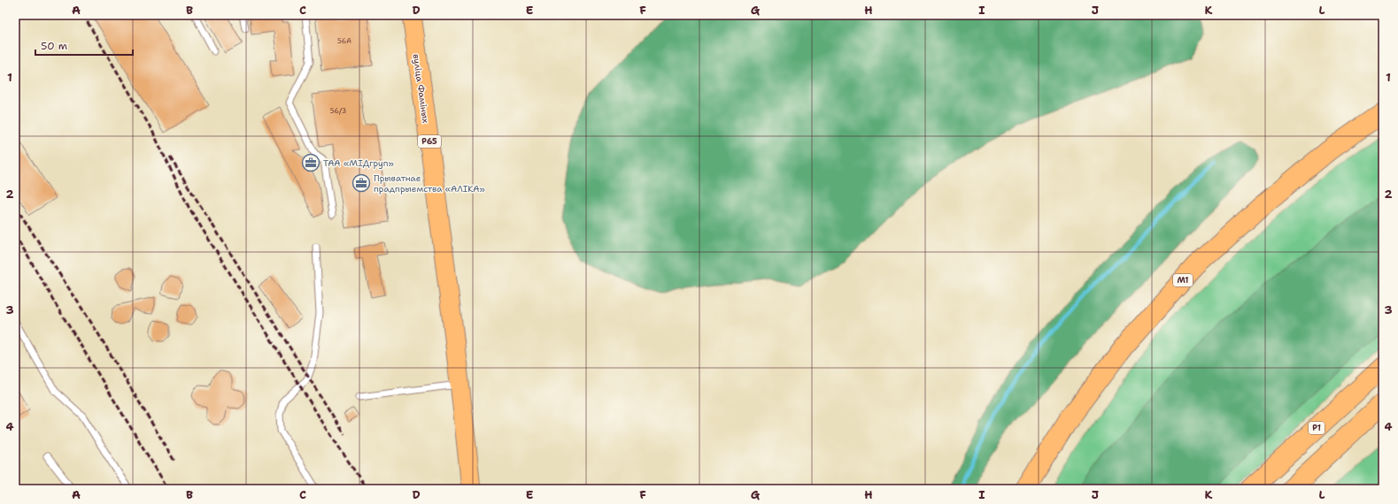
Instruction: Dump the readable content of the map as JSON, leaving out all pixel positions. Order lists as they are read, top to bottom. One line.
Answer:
{"streets":{"highway":["М1","Р1"],"main road":["вуліца Фаміных","Р65"]},"crossings":[["вуліца Фаміных","Р65"]],"places":{"office":["ТАА «МІДгруп»","Прыватнае прадпрыемства «АЛІКА»"]},"house_numbers":["56А","56/3"],"scale_bar":"50 m","grid":{"columns":["A","B","C","D","E","F","G","H","I","J","K","L"],"rows":["1","2","3","4"]}}
